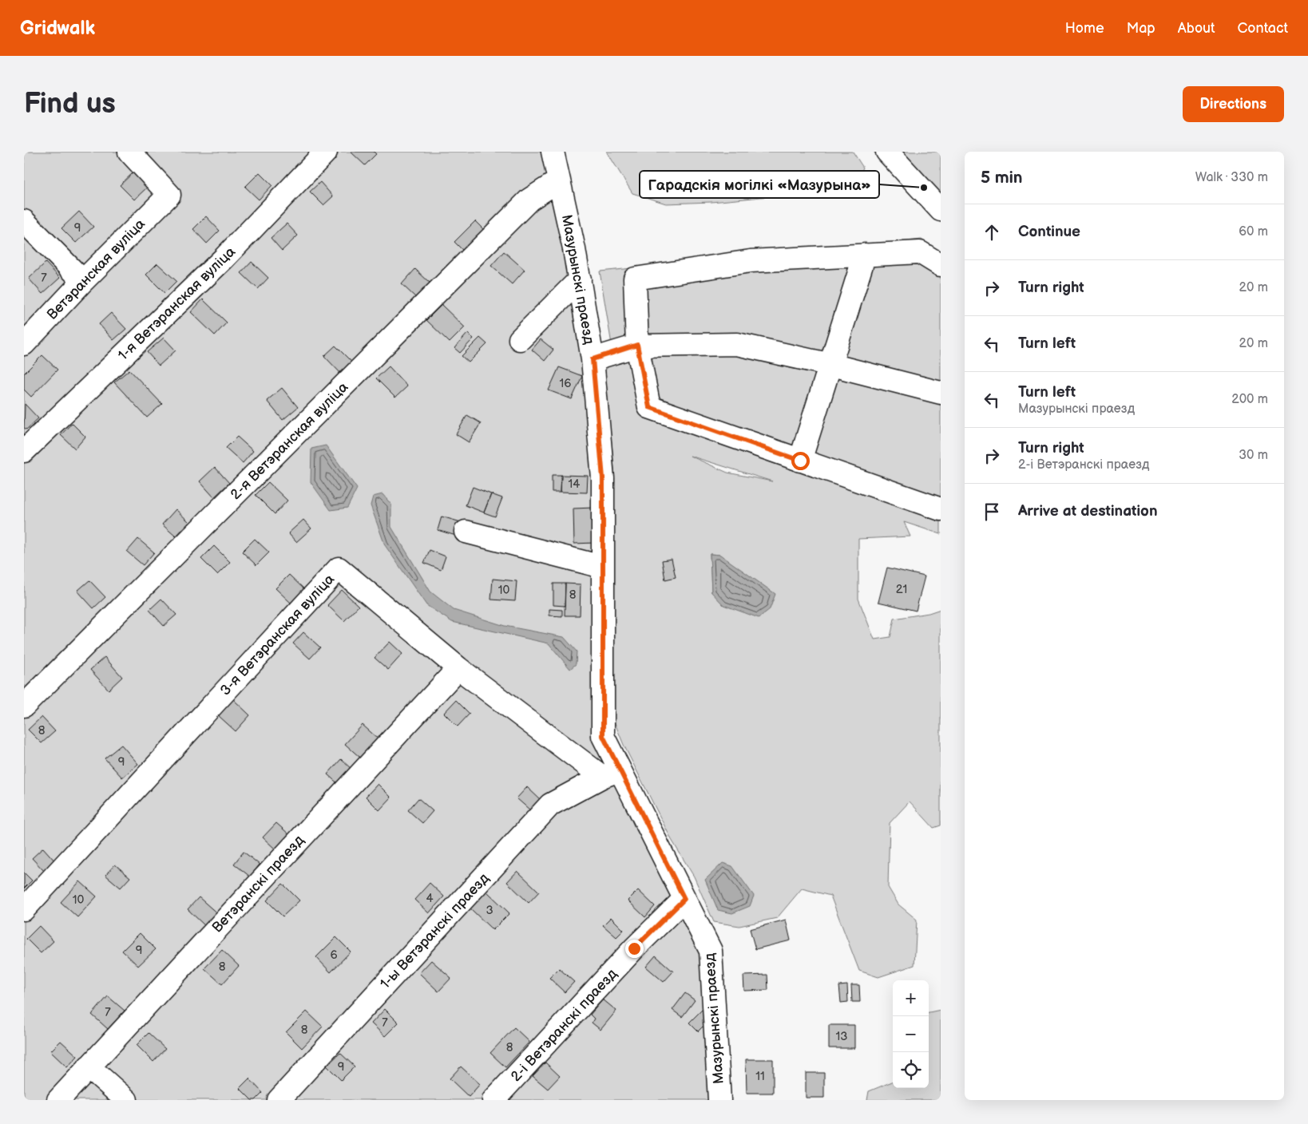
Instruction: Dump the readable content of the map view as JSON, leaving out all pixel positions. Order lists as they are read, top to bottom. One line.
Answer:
{"streets":{"street":["Ветэранская вуліца","Мазурынскі праезд","1-я Ветэранская вуліца","2-я Ветэранская вуліца","3-я Ветэранская вуліца","Ветэранскі праезд","1-ы Ветэранскі праезд","2-і Ветэранскі праезд"]},"crossings":[["Мазурынскі праезд","2-я Ветэранская вуліца"],["Мазурынскі праезд","3-я Ветэранская вуліца"],["Мазурынскі праезд","1-ы Ветэранскі праезд"],["Мазурынскі праезд","2-і Ветэранскі праезд"],["3-я Ветэранская вуліца","Ветэранскі праезд"],["3-я Ветэранская вуліца","1-ы Ветэранскі праезд"]],"places":["Гарадскія могілкі «Мазурына»"],"house_numbers":["9","7","16","14","21","10","8","8","9","4","10","3","9","6","8","7","7","8","13","8","9","11"],"page":{"header":"Gridwalk","nav":["Home","Map","About","Contact"],"buttons":"Directions","title":"Find us","heading":["5 min","Walk · 330 m"],"list":[["Continue","60 m"],["Turn right","20 m"],["Turn left","20 m"],["Turn left","Мазурынскі праезд","200 m"],["Turn right","2-і Ветэранскі праезд","30 m"],"Arrive at destination"],"map_buttons":["+","−"]}}
